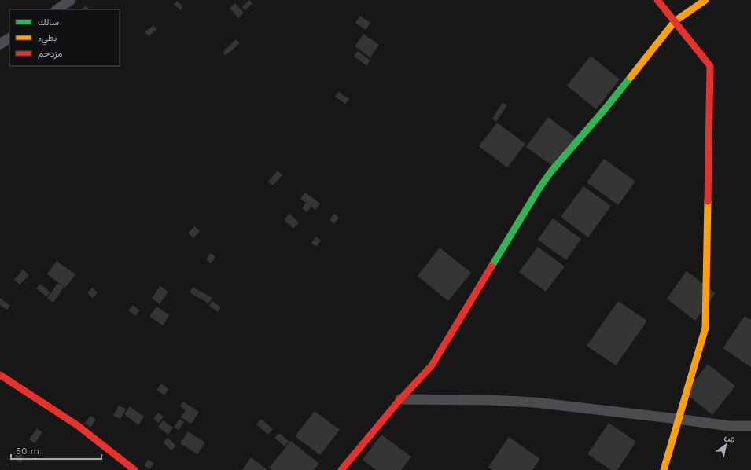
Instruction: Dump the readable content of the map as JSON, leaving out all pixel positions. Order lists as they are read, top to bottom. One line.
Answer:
{"legend":["سالك","بطيء","مزدحم"],"scale_bar":"50 m","north":"top right"}
